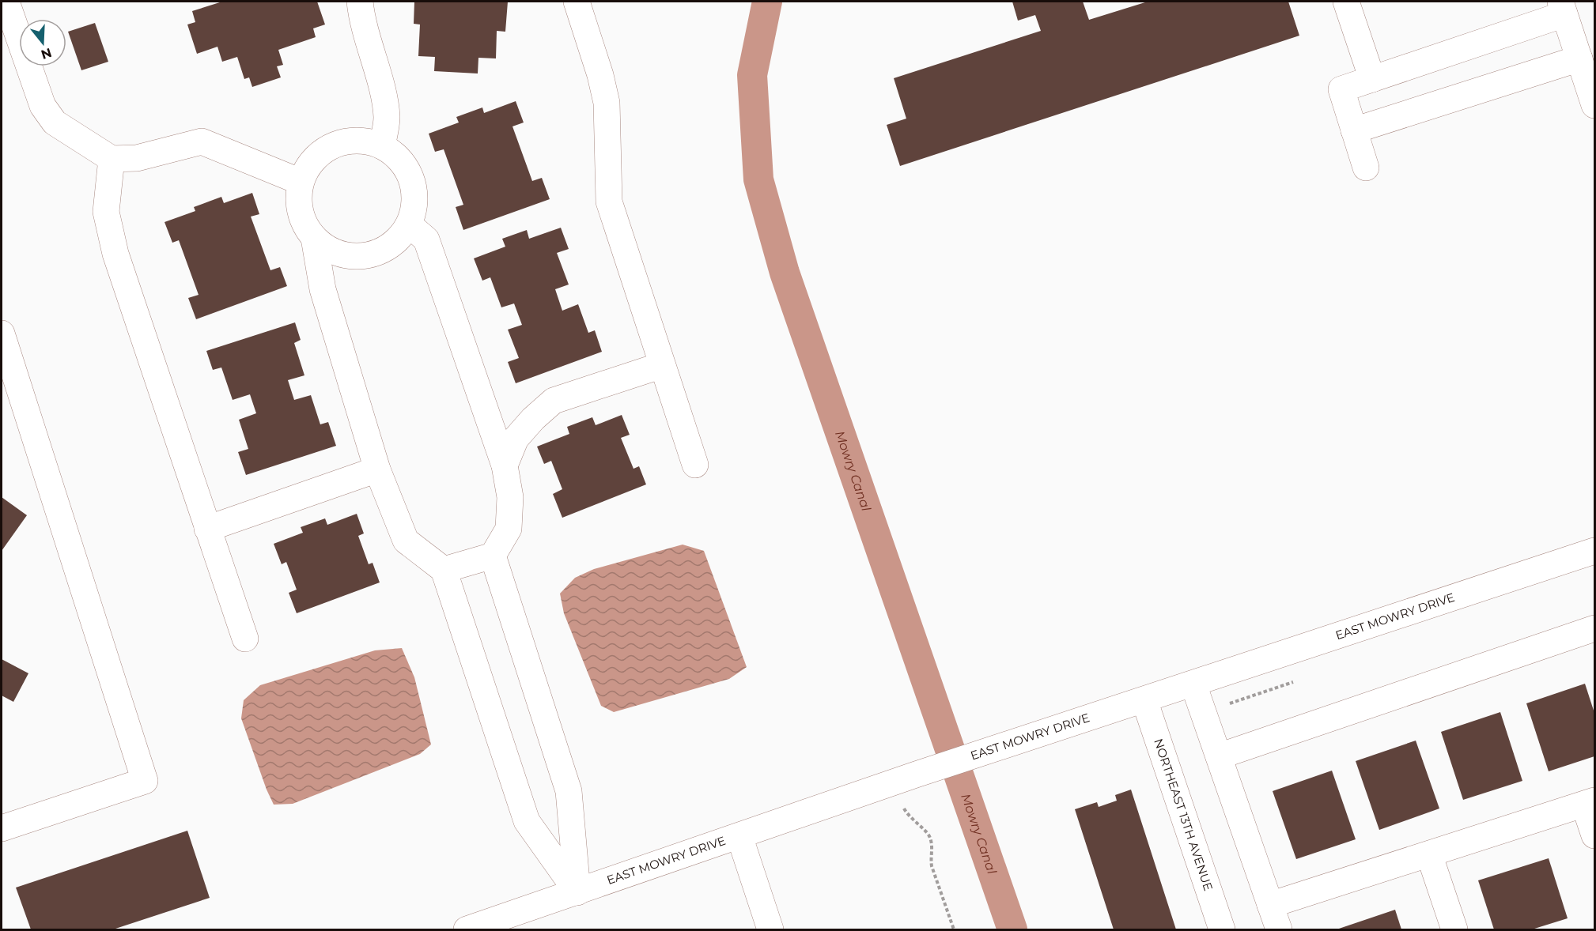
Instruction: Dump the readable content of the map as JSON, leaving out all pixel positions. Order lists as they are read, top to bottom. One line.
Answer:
{"streets":{"street":["EAST MOWRY DRIVE","NORTHEAST 13TH AVENUE"]},"crossings":[["EAST MOWRY DRIVE","NORTHEAST 13TH AVENUE"]],"water":["Mowry Canal"],"north":"bottom"}
